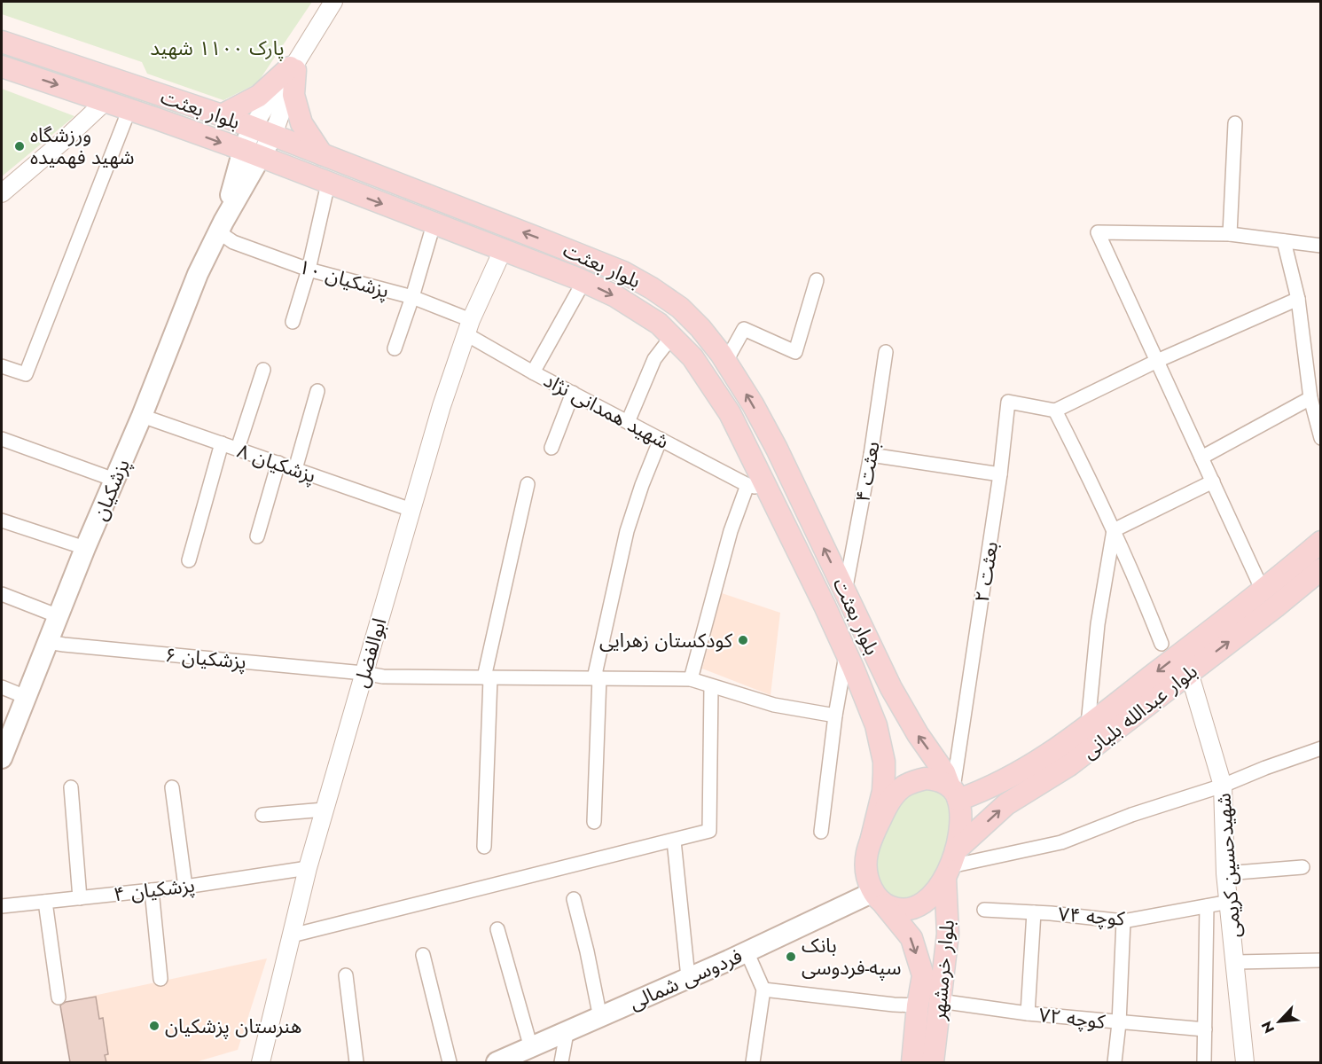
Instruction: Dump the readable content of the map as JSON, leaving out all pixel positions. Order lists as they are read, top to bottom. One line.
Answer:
{"streets":{"main road":["بلوار بعثت","پزشکیان","بلوار عبدالله بلیانی","بلوار خرمشهر","فردوسی شمالی"],"street":["پزشکیان ۱۰","شهید همدانی نژاد","پزشکیان ۸","بعثت ۴","بعثت ۲","ابوالفضل","پزشکیان ۶","شهیدحسین کریمی","پزشکیان ۴","کوچه ۷۴","کوچه ۷۲"]},"crossings":[["بلوار بعثت","شهید همدانی نژاد"],["بلوار بعثت","بعثت ۴"],["بلوار بعثت","پزشکیان"],["بلوار بعثت","بعثت ۲"],["بلوار بعثت","ابوالفضل"],["بلوار بعثت","بلوار عبدالله بلیانی"],["بلوار بعثت","بلوار خرمشهر"],["بلوار بعثت","فردوسی شمالی"],["پزشکیان ۱۰","شهید همدانی نژاد"],["پزشکیان ۱۰","پزشکیان"],["پزشکیان ۱۰","ابوالفضل"],["شهید همدانی نژاد","ابوالفضل"],["پزشکیان ۸","پزشکیان"],["پزشکیان ۸","ابوالفضل"],["پزشکیان","پزشکیان ۶"],["بعثت ۲","بلوار عبدالله بلیانی"],["بعثت ۲","بلوار خرمشهر"],["بعثت ۲","فردوسی شمالی"],["ابوالفضل","پزشکیان ۶"],["ابوالفضل","پزشکیان ۴"],["بلوار عبدالله بلیانی","شهیدحسین کریمی"],["بلوار عبدالله بلیانی","بلوار خرمشهر"],["بلوار عبدالله بلیانی","فردوسی شمالی"],["شهیدحسین کریمی","کوچه ۷۴"],["بلوار خرمشهر","فردوسی شمالی"],["بلوار خرمشهر","کوچه ۷۲"]],"parks":["پارک ۱۱۰۰ شهید"],"places":["ورزشگاه شهید فهمیده","کودکستان زهرایی","بانک سپه-فردوسی","هنرستان پزشکیان"],"north":"bottom left"}
